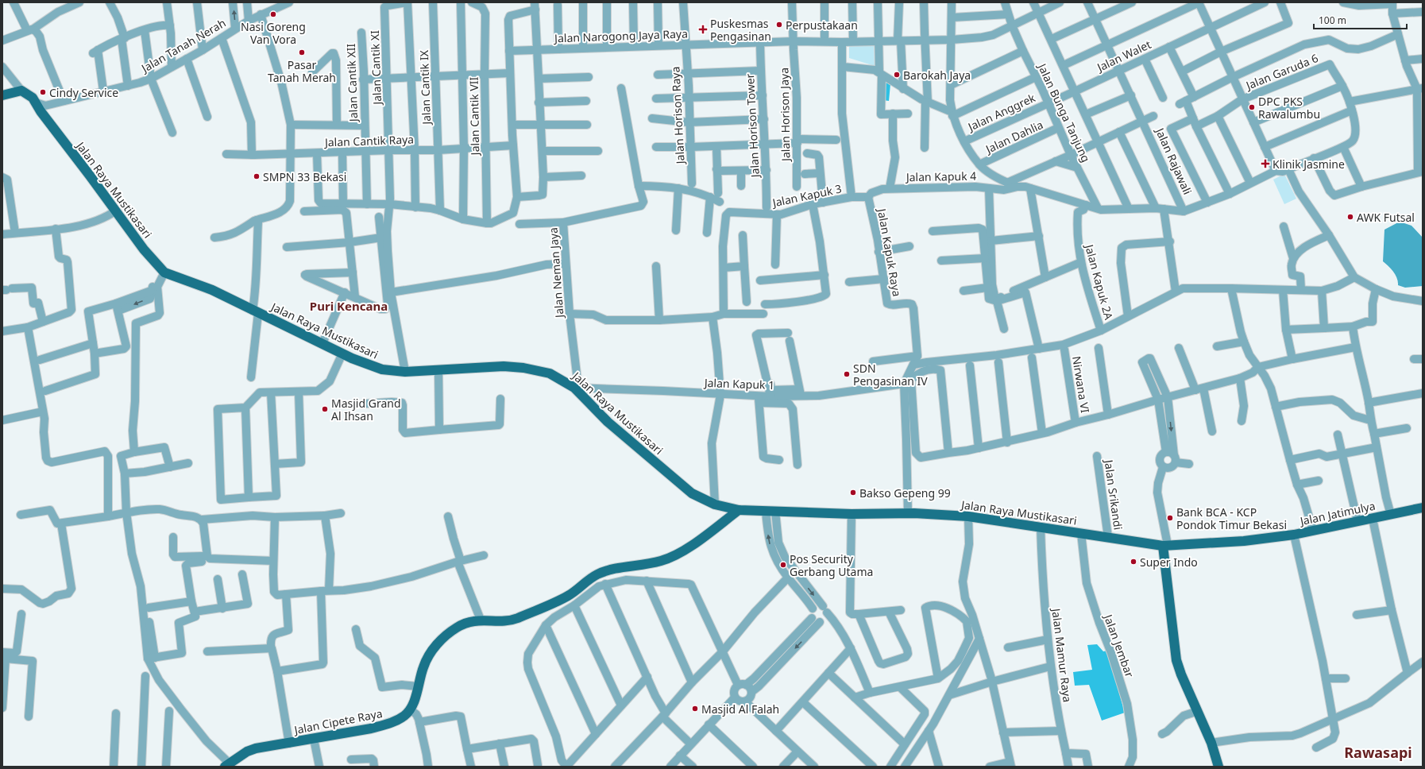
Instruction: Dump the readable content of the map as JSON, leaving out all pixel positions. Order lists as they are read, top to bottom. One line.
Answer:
{"streets":{"main road":["Jalan Raya Mustikasari","Jalan Jatimulya","Jalan Cipete Raya"],"street":["Jalan Narogong Jaya Raya","Jalan Tanah Nerah","Jalan Walet","Jalan Cantik XI","Jalan Garuda 6","Jalan Cantik XII","Jalan Cantik IX","Jalan Anggrek","Jalan Bunga Tanjung","Jalan Horison Jaya","Jalan Horison Raya","Jalan Cantik VII","Jalan Horison Tower","Jalan Dahlia","Jalan Cantik Raya","Jalan Rajawali","Jalan Kapuk 4","Jalan Kapuk 3","Jalan Kapuk Raya","Jalan Neman Jaya","Jalan Kapuk 2A","Jalan Kapuk 1","Nirwana VI","Jalan Srikandi","Jalan Jembar","Jalan Mamur Raya"]},"crossings":[["Jalan Narogong Jaya Raya","Jalan Bunga Tanjung"],["Jalan Narogong Jaya Raya","Jalan Horison Jaya"],["Jalan Narogong Jaya Raya","Jalan Horison Raya"],["Jalan Narogong Jaya Raya","Jalan Horison Tower"],["Jalan Tanah Nerah","Jalan Raya Mustikasari"],["Jalan Walet","Jalan Anggrek"],["Jalan Walet","Jalan Bunga Tanjung"],["Jalan Walet","Jalan Rajawali"],["Jalan Cantik XI","Jalan Cantik Raya"],["Jalan Cantik XI","Jalan Raya Mustikasari"],["Jalan Cantik XII","Jalan Cantik Raya"],["Jalan Cantik IX","Jalan Cantik Raya"],["Jalan Anggrek","Jalan Bunga Tanjung"],["Jalan Bunga Tanjung","Jalan Dahlia"],["Jalan Cantik VII","Jalan Cantik Raya"],["Jalan Kapuk 4","Jalan Kapuk Raya"],["Jalan Raya Mustikasari","Jalan Kapuk Raya"],["Jalan Raya Mustikasari","Jalan Neman Jaya"],["Jalan Raya Mustikasari","Jalan Kapuk 1"],["Jalan Raya Mustikasari","Jalan Srikandi"],["Jalan Raya Mustikasari","Jalan Jatimulya"],["Jalan Raya Mustikasari","Jalan Jembar"],["Jalan Raya Mustikasari","Jalan Mamur Raya"],["Jalan Kapuk 3","Jalan Kapuk Raya"],["Jalan Kapuk Raya","Jalan Kapuk 1"],["Jalan Neman Jaya","Jalan Kapuk 1"]],"districts":["Puri Kencana","Rawasapi"],"places":{"other":["Nasi Goreng Van Vora","Perpustakaan","Pasar Tanah Merah","Barokah Jaya","Cindy Service","DPC PKS Rawalumbu","SMPN 33 Bekasi","AWK Futsal","SDN Pengasinan IV","Masjid Grand Al Ihsan","Bakso Gepeng 99","Bank BCA - KCP Pondok Timur Bekasi","Super Indo","Pos Security Gerbang Utama","Masjid Al Falah"],"health":["Puskesmas Pengasinan","Klinik Jasmine"]},"scale_bar":"100 m"}
